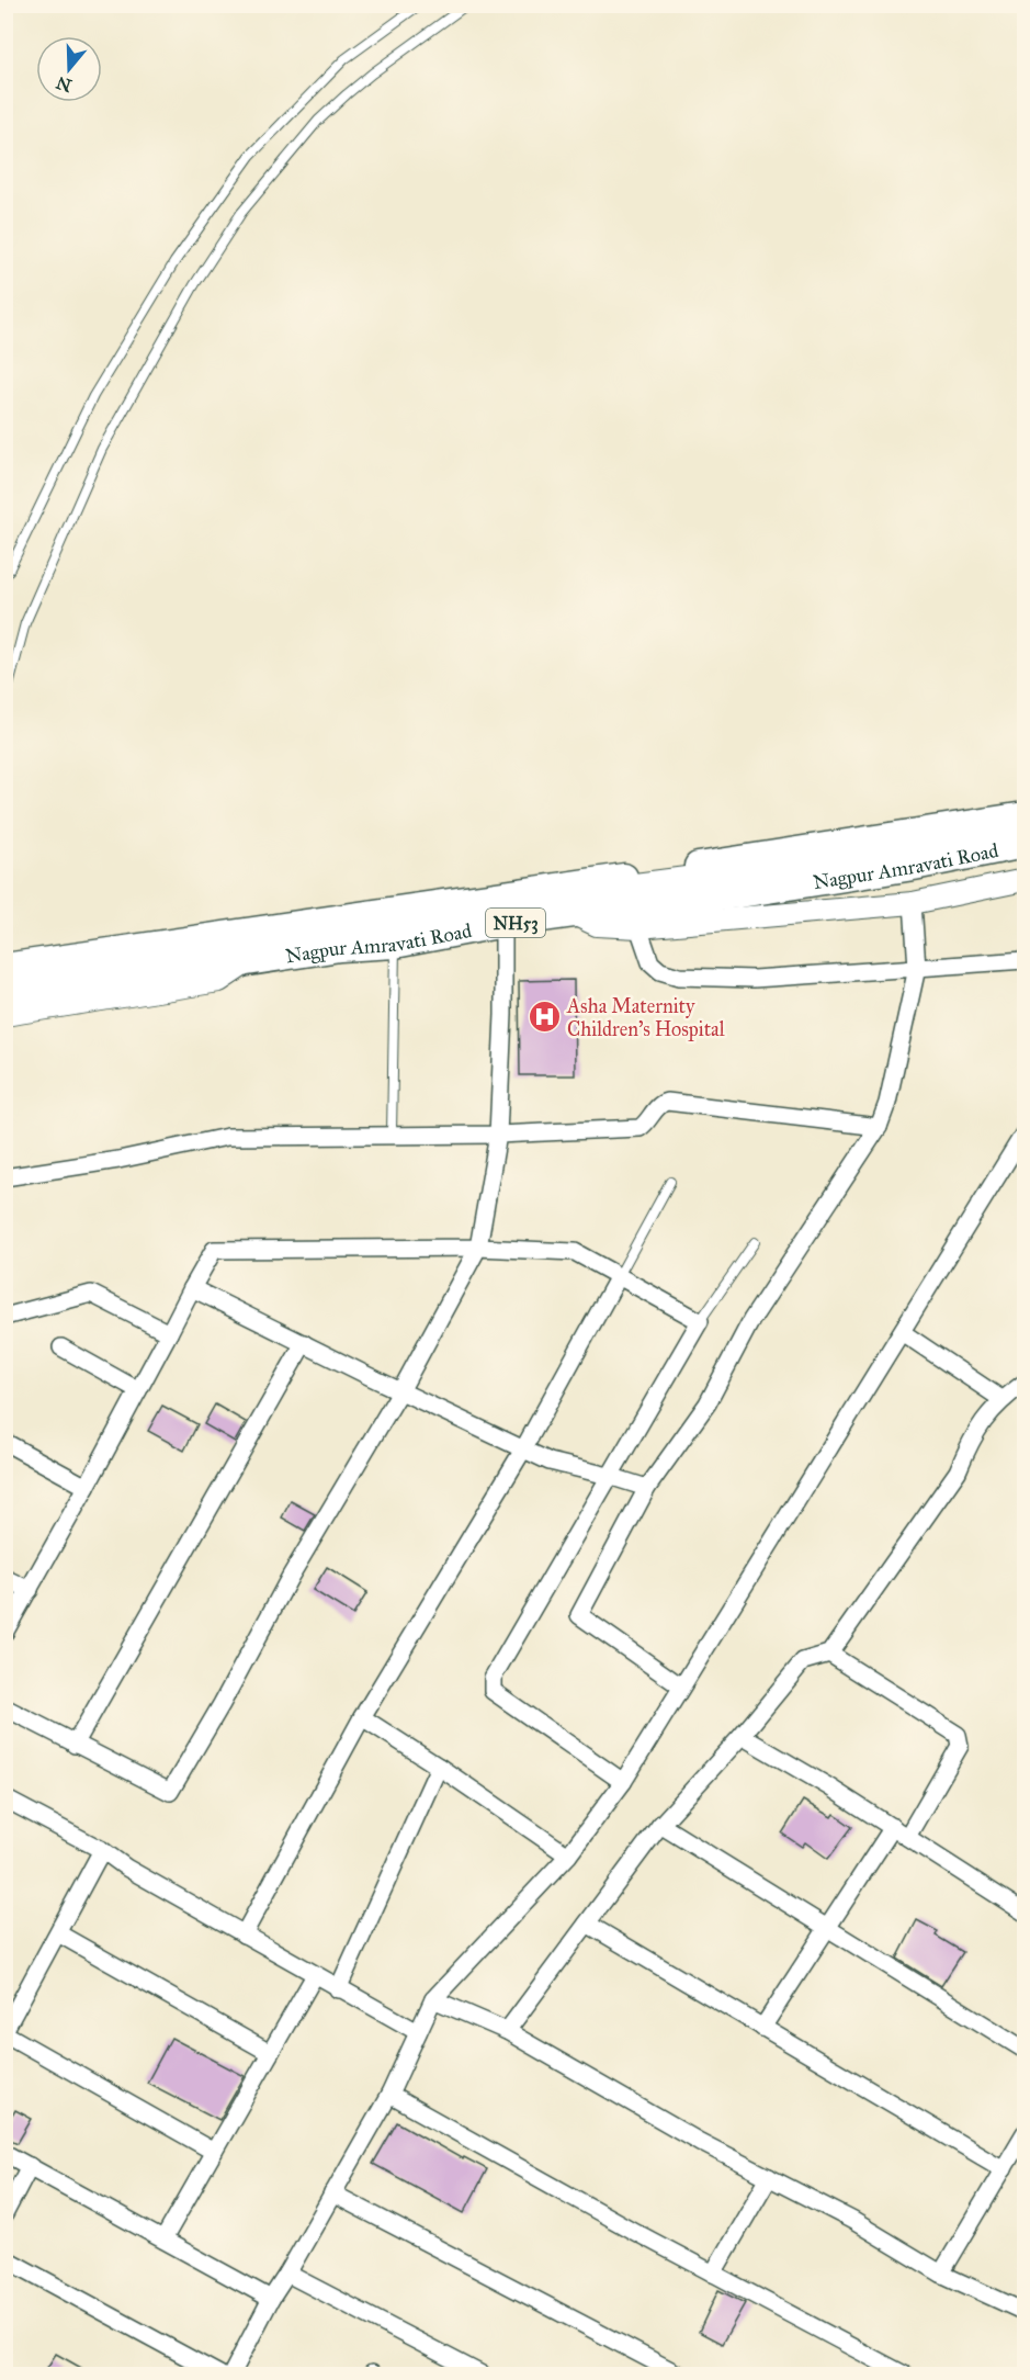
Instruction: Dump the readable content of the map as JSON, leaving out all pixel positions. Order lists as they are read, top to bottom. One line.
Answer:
{"streets":{"main road":["Nagpur Amravati Road","NH53"]},"places":{"hospital":["Asha Maternity Children's Hospital"]},"north":"bottom"}
